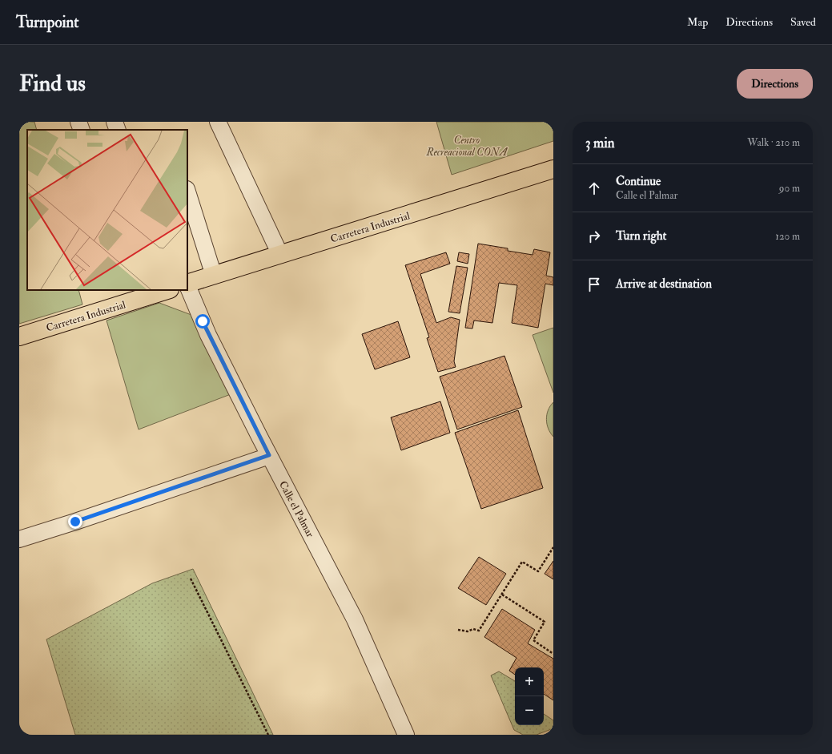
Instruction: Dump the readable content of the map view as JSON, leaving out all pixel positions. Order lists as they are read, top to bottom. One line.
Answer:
{"streets":{"highway":["Carretera Industrial"],"street":["Calle el Palmar"]},"parks":["Centro Recreacional CONA"],"page":{"header":"Turnpoint","nav":["Map","Directions","Saved"],"buttons":"Directions","title":"Find us","heading":["3 min","Walk · 210 m"],"list":[["Continue","Calle el Palmar","90 m"],["Turn right","120 m"],"Arrive at destination"],"map_buttons":["+","−"]}}
